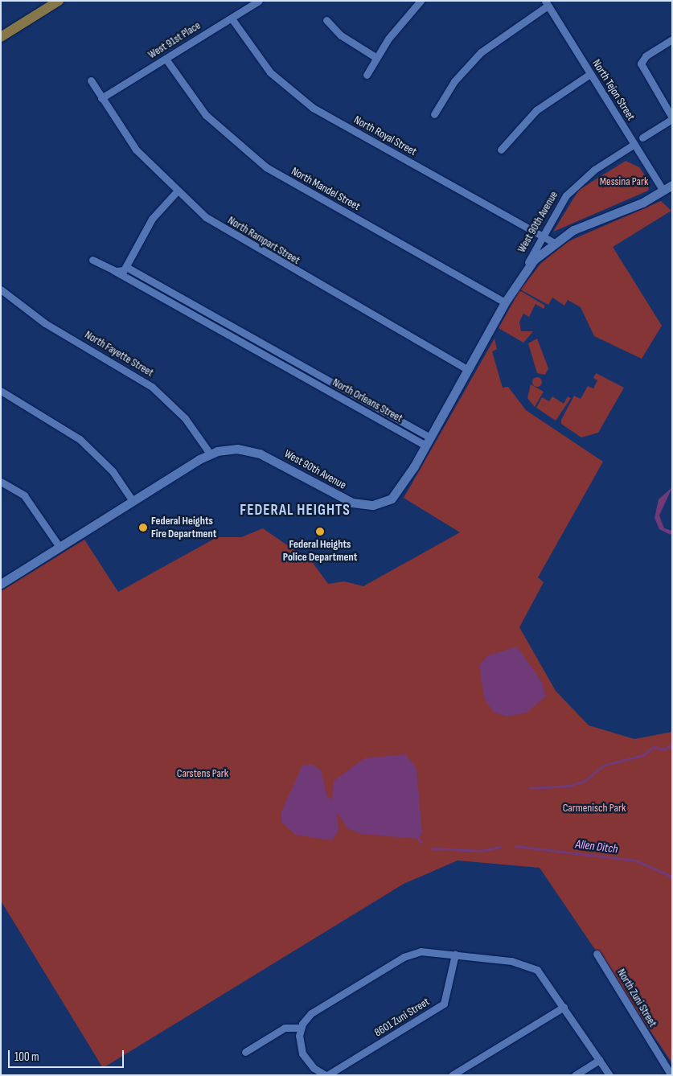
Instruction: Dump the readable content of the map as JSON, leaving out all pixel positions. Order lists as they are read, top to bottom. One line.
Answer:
{"streets":{"street":["West 91st Place","North Tejon Street","North Royal Street","North Mandel Street","West 90th Avenue","North Rampart Street","North Fayette Street","North Orleans Street","North Zuni Street","8601 Zuni Street"]},"crossings":[["West 91st Place","North Royal Street"],["West 91st Place","North Mandel Street"],["West 91st Place","North Rampart Street"],["North Tejon Street","West 90th Avenue"],["North Royal Street","West 90th Avenue"],["North Mandel Street","West 90th Avenue"],["West 90th Avenue","North Rampart Street"],["West 90th Avenue","North Fayette Street"],["West 90th Avenue","North Orleans Street"]],"districts":["FEDERAL HEIGHTS"],"water":["Allen Ditch"],"parks":["Messina Park","Carstens Park","Carmenisch Park"],"places":["Federal Heights Fire Department","Federal Heights Police Department"],"scale_bar":"100 m"}
